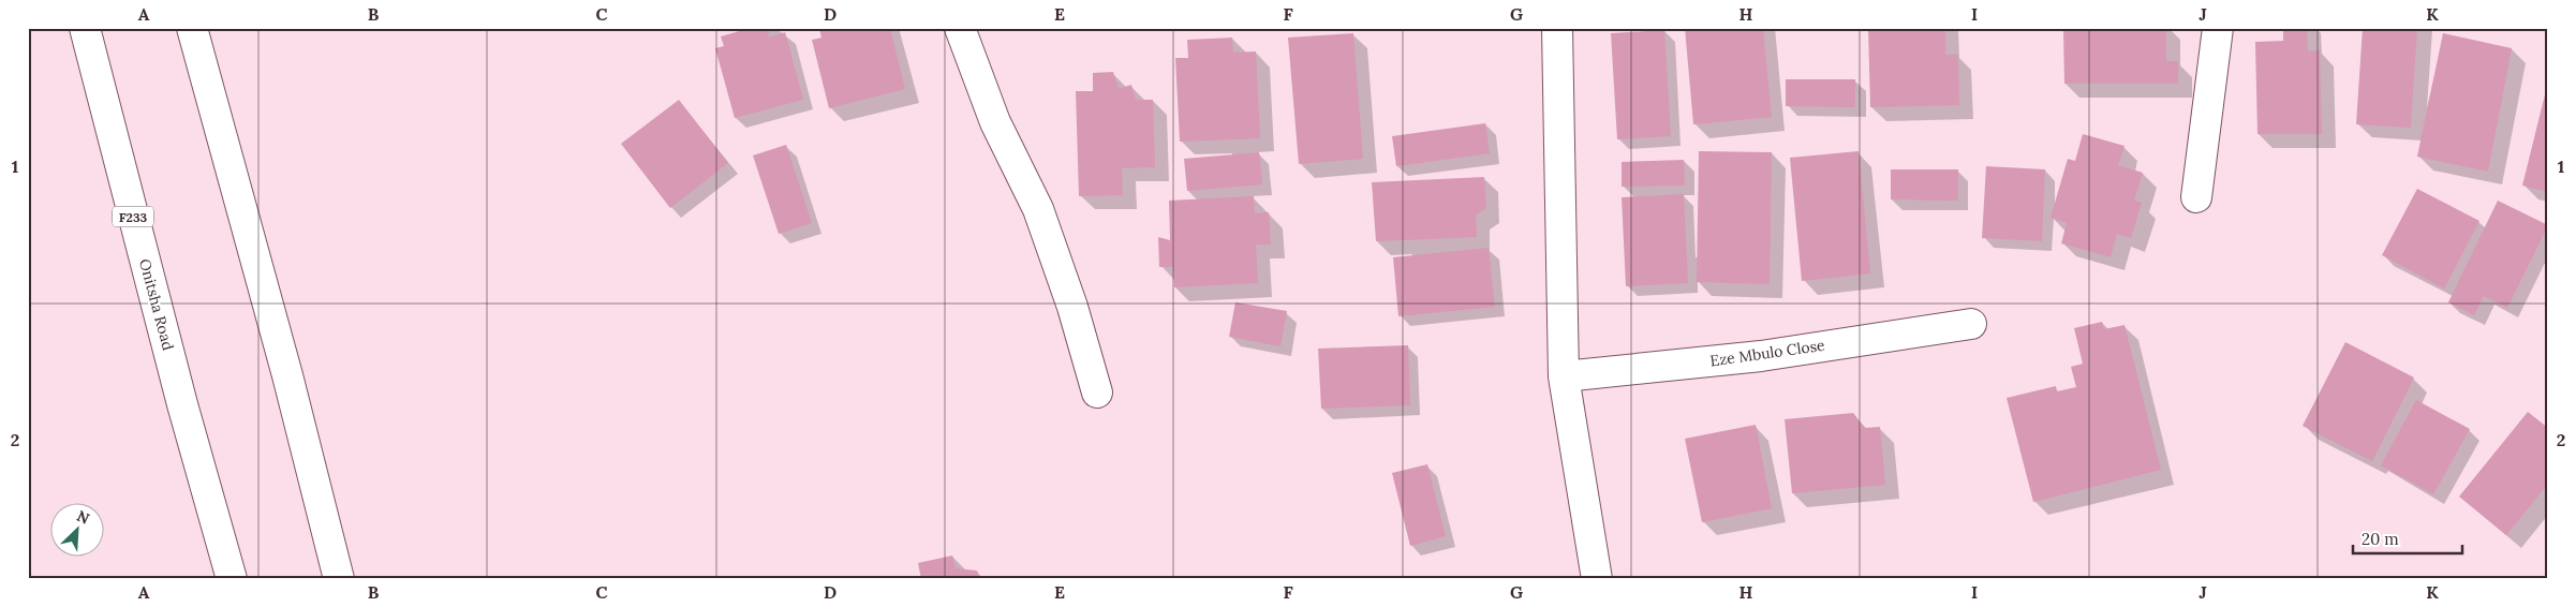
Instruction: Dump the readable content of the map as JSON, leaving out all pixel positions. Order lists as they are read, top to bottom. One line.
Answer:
{"streets":{"street":["F233","Onitsha Road","Eze Mbulo Close"]},"scale_bar":"20 m","north":"top right","grid":{"columns":["A","B","C","D","E","F","G","H","I","J","K"],"rows":["1","2"]}}
